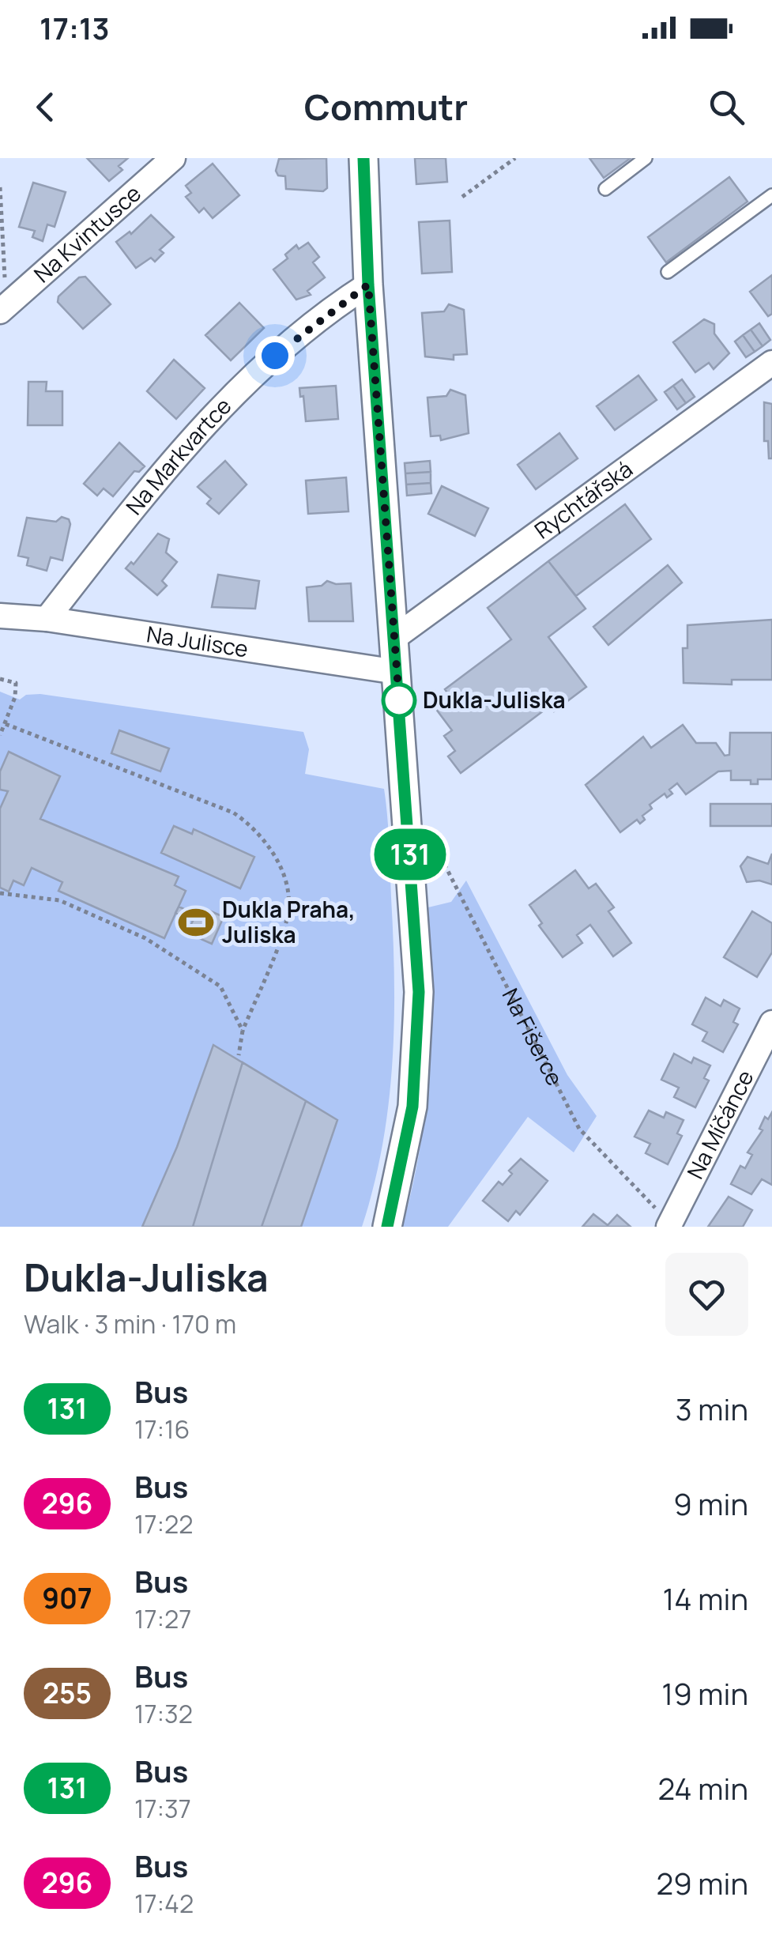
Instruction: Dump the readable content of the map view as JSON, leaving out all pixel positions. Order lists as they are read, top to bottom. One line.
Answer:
{"streets":{"street":["Na Kvintusce","Na Markvartce","Rychtářská","Na Julisce","Na Míčánce"],"path":["Na Fišerce"]},"crossings":[["Na Markvartce","Na Julisce"],["Na Fišerce","Na Míčánce"]],"places":{"other":["Dukla-Juliska"],"sports":["Dukla Praha, Juliska"]},"lines":["bus line 131"],"page":{"status":"17:13","header":"Commutr","on_map":"131","heading":["Dukla-Juliska","Walk · 3 min · 170 m"],"list":[{"mark":"131","name":"Bus","note":"17:16","value":"3 min"},{"mark":"296","name":"Bus","note":"17:22","value":"9 min"},{"mark":"907","name":"Bus","note":"17:27","value":"14 min"},{"mark":"255","name":"Bus","note":"17:32","value":"19 min"},{"mark":"131","name":"Bus","note":"17:37","value":"24 min"},{"mark":"296","name":"Bus","note":"17:42","value":"29 min"}]}}
